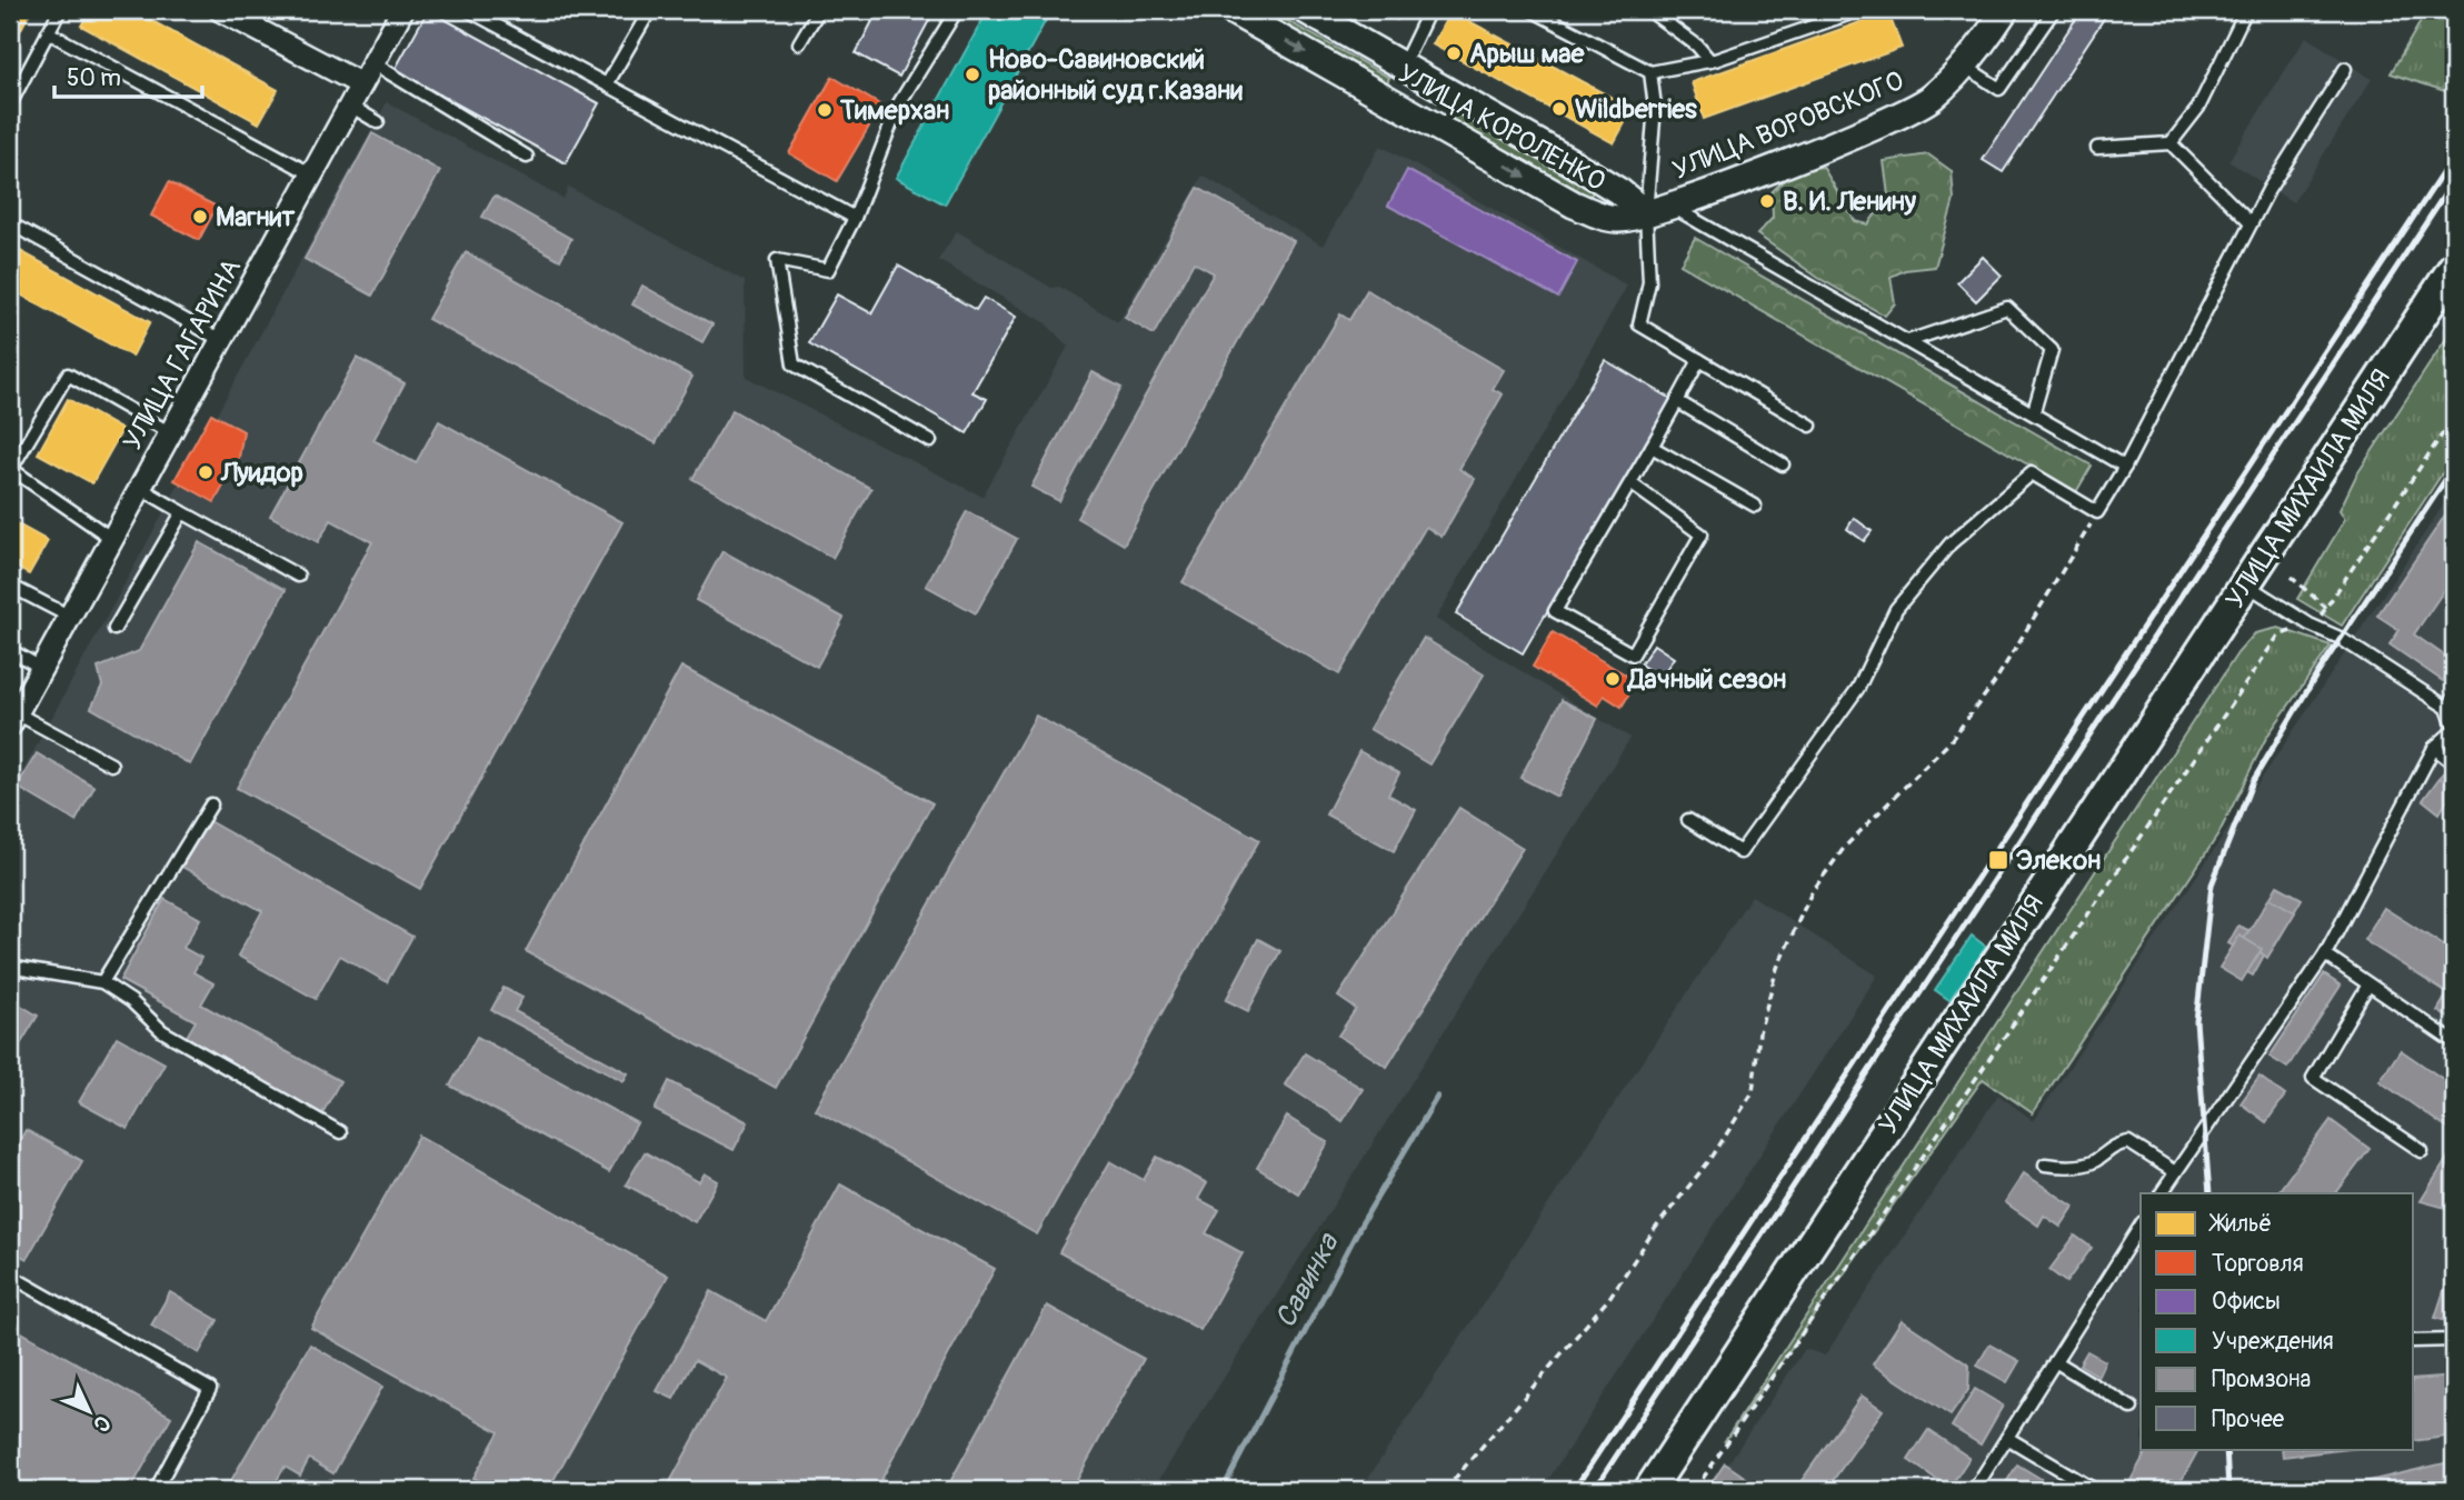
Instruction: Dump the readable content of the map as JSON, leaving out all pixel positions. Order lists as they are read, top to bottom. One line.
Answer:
{"streets":{"main road":["УЛИЦА МИХАИЛА МИЛЯ"],"street":["УЛИЦА ВОРОВСКОГО","УЛИЦА КОРОЛЕНКО","УЛИЦА ГАГАРИНА"]},"crossings":[["УЛИЦА ВОРОВСКОГО","УЛИЦА КОРОЛЕНКО"]],"water":["Савинка"],"places":{"other":["Арыш мае","Ново-Савиновский районный суд г.Казани","Wildberries","Тимерхан","В. И. Ленину","Магнит","Луидор","Дачный сезон"],"transit":["Элекон"]},"legend":["Жильё","Торговля","Офисы","Учреждения","Промзона","Прочее"],"scale_bar":"50 m","north":"bottom right"}
